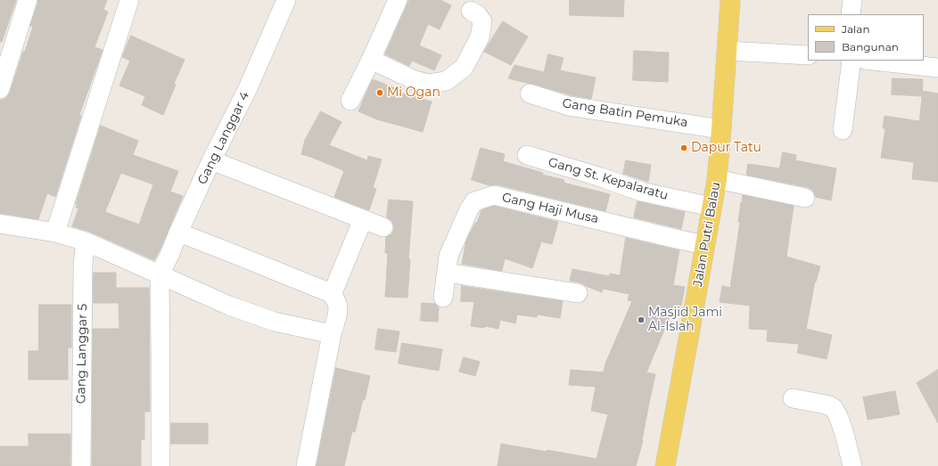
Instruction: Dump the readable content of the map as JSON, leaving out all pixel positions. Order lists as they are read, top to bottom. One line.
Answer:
{"streets":{"main road":["Jalan Putri Balau"],"street":["Gang Batin Pemuka","Gang Langgar 4","Gang St. Kepalaratu","Gang Haji Musa","Gang Langgar 5"]},"crossings":[["Gang Batin Pemuka","Jalan Putri Balau"],["Gang St. Kepalaratu","Jalan Putri Balau"],["Gang Haji Musa","Jalan Putri Balau"]],"places":["Mi Ogan","Dapur Tatu","Masjid Jami Al-Islah"],"legend":["Jalan","Bangunan"]}
